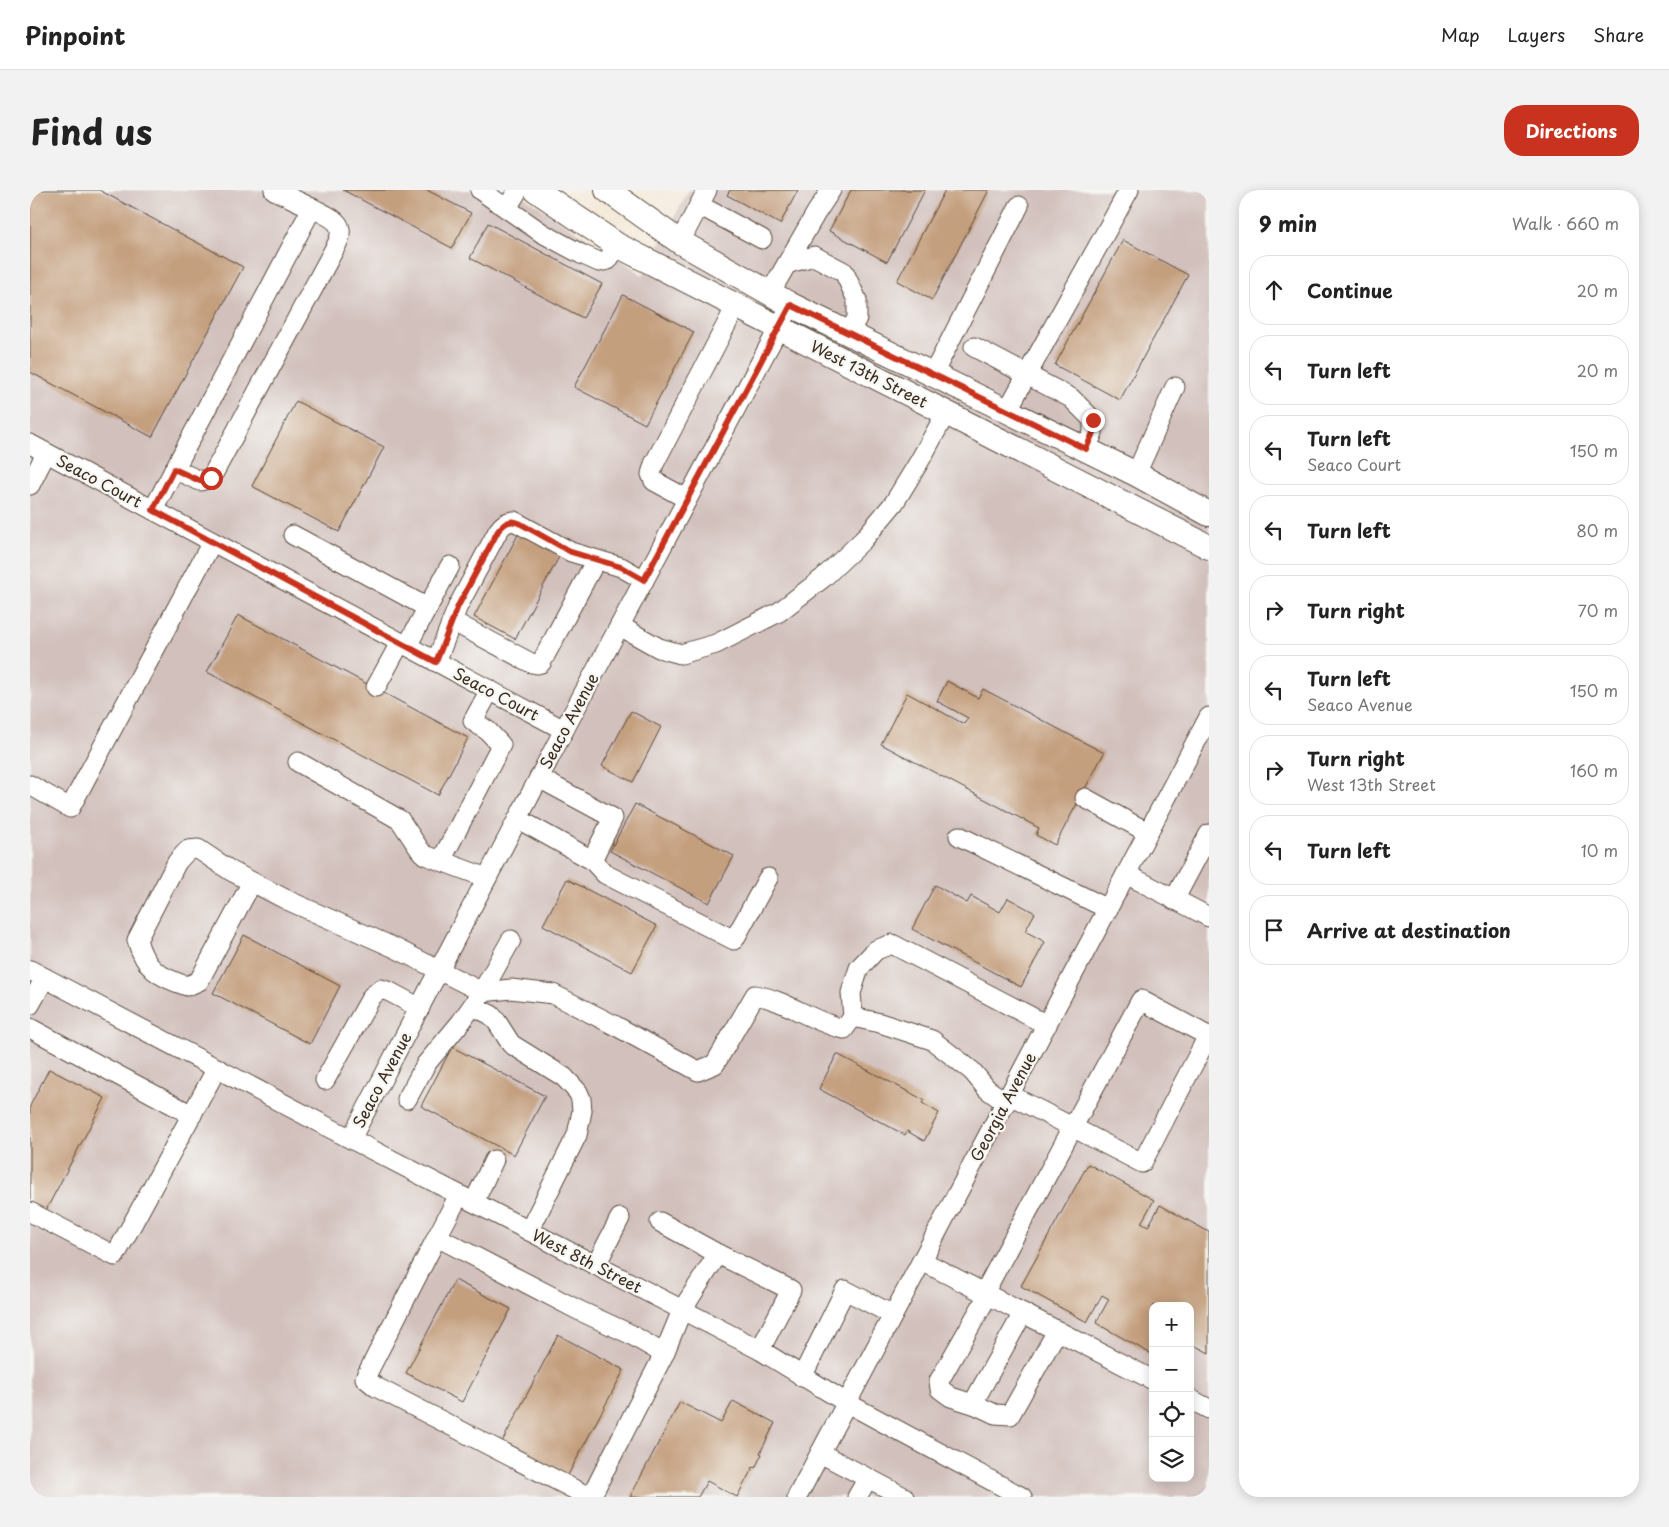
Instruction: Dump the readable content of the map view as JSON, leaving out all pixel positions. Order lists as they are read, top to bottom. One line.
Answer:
{"streets":{"main road":["West 13th Street"],"street":["Seaco Court","Seaco Avenue","Georgia Avenue","West 8th Street"]},"crossings":[["West 13th Street","Seaco Avenue"],["Seaco Court","Seaco Avenue"],["Seaco Avenue","West 8th Street"],["Georgia Avenue","West 8th Street"]],"page":{"header":"Pinpoint","nav":["Map","Layers","Share"],"title":"Find us","buttons":"Directions","heading":["9 min","Walk · 660 m"],"list":[["Continue","20 m"],["Turn left","20 m"],["Turn left","Seaco Court","150 m"],["Turn left","80 m"],["Turn right","70 m"],["Turn left","Seaco Avenue","150 m"],["Turn right","West 13th Street","160 m"],["Turn left","10 m"],"Arrive at destination"],"map_buttons":["+","−"]}}
